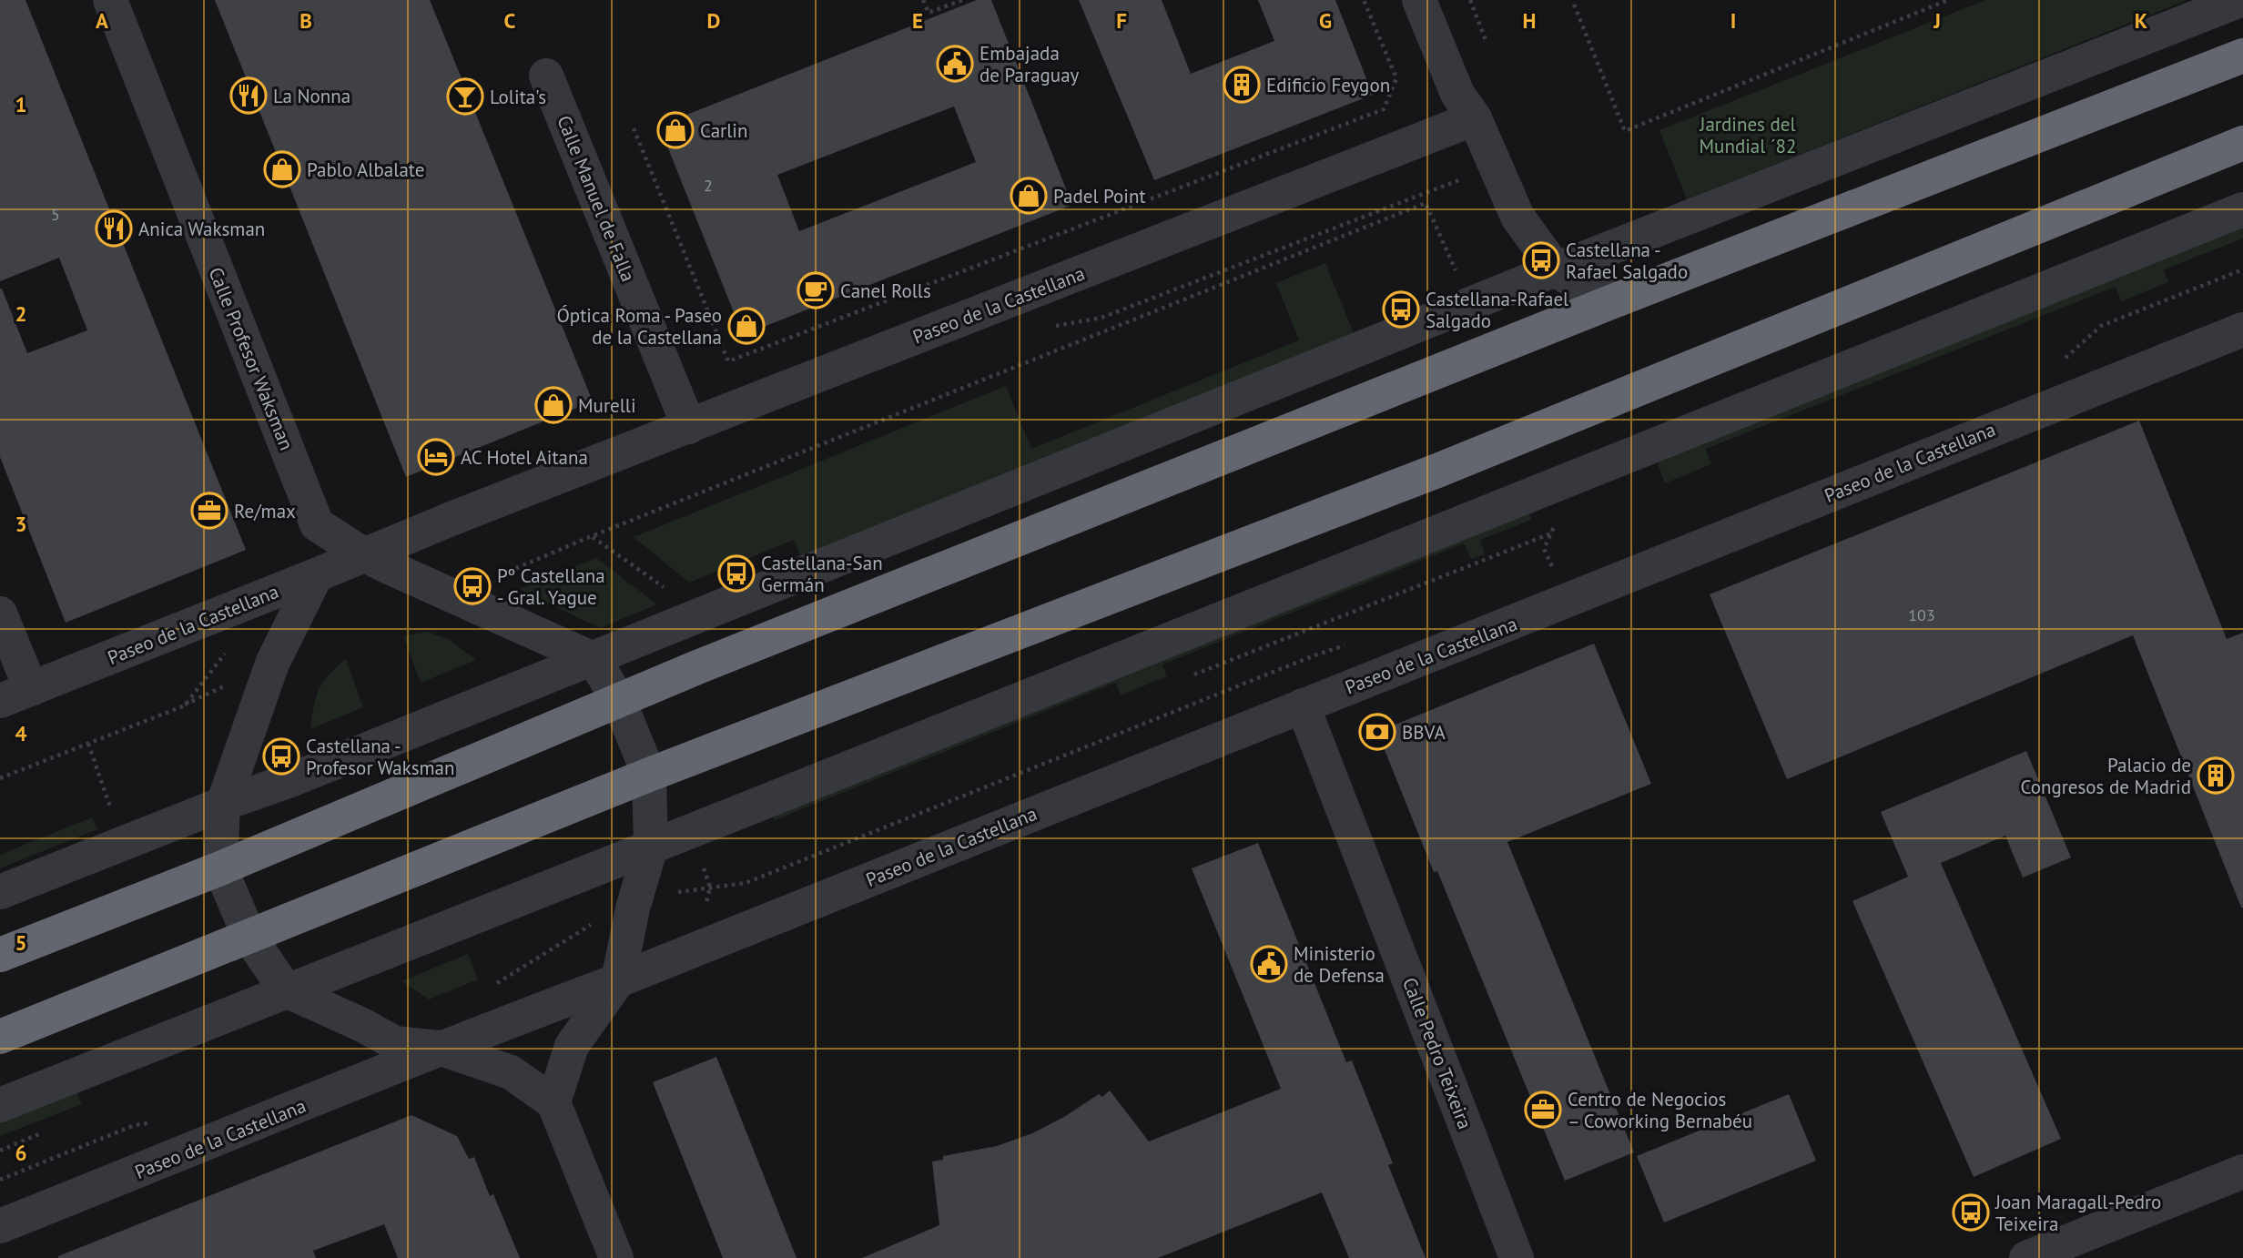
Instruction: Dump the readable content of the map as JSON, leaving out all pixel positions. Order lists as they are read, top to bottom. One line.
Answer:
{"streets":{"street":["Calle Manuel de Falla","Paseo de la Castellana","Calle Profesor Waksman","Calle Pedro Teixeira"]},"crossings":[["Calle Manuel de Falla","Paseo de la Castellana"],["Paseo de la Castellana","Calle Profesor Waksman"],["Paseo de la Castellana","Calle Pedro Teixeira"]],"parks":["Jardines del Mundial ´82"],"places":{"public building":["Embajada de Paraguay","Ministerio de Defensa"],"building":["Edificio Feygon","Palacio de Congresos de Madrid"],"restaurant":["La Nonna","Anica Waksman"],"bar":["Lolita's"],"shop":["Carlin","Pablo Albalate","Padel Point","Óptica Roma - Paseo de la Castellana","Murelli"],"bus stop":["Castellana - Rafael Salgado","Castellana-Rafael Salgado","Castellana-San Germán","Pº Castellana - Gral. Yague","Castellana - Profesor Waksman","Joan Maragall-Pedro Teixeira"],"cafe":["Canel Rolls"],"hotel":["AC Hotel Aitana"],"office":["Re/max","Centro de Negocios – Coworking Bernabéu"],"bank":["BBVA"]},"house_numbers":["2","5","103"],"grid":{"columns":["A","B","C","D","E","F","G","H","I","J","K"],"rows":["1","2","3","4","5","6"]}}
